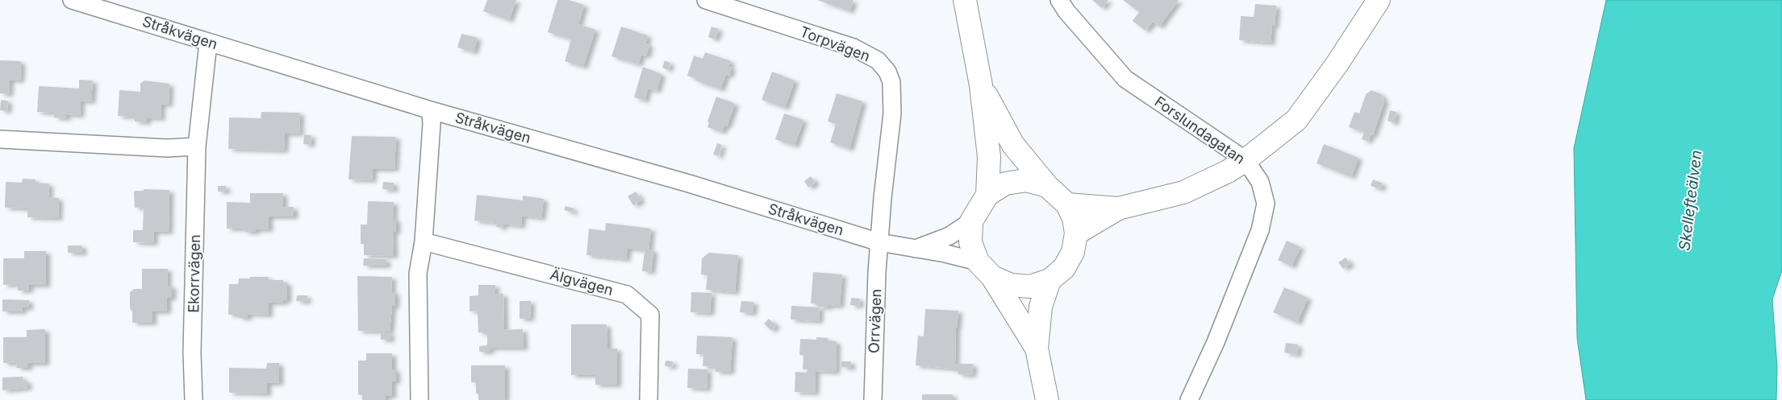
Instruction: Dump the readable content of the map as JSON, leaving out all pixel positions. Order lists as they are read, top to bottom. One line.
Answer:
{"streets":{"street":["Stråkvägen","Torpvägen","Forslundagatan","Ekorrvägen","Älgvägen","Orrvägen"]},"crossings":[["Stråkvägen","Torpvägen"],["Stråkvägen","Ekorrvägen"],["Stråkvägen","Orrvägen"],["Torpvägen","Orrvägen"]],"water":["Skellefteälven"]}
